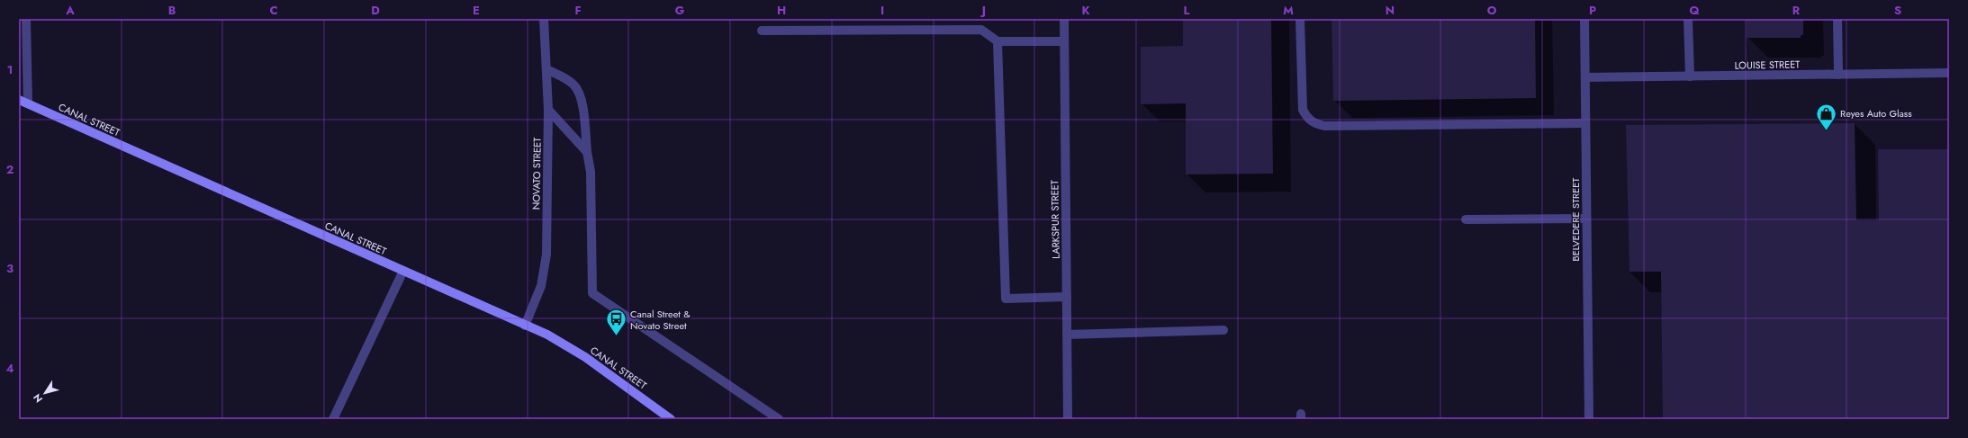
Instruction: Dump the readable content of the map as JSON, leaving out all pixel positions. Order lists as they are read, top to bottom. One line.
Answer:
{"streets":{"street":["LOUISE STREET","CANAL STREET","NOVATO STREET","LARKSPUR STREET","BELVEDERE STREET"]},"crossings":[["LOUISE STREET","BELVEDERE STREET"],["CANAL STREET","NOVATO STREET"]],"places":{"shop":["Reyes Auto Glass"],"bus stop":["Canal Street & Novato Street"]},"north":"bottom left","grid":{"columns":["A","B","C","D","E","F","G","H","I","J","K","L","M","N","O","P","Q","R","S"],"rows":["1","2","3","4"]}}
